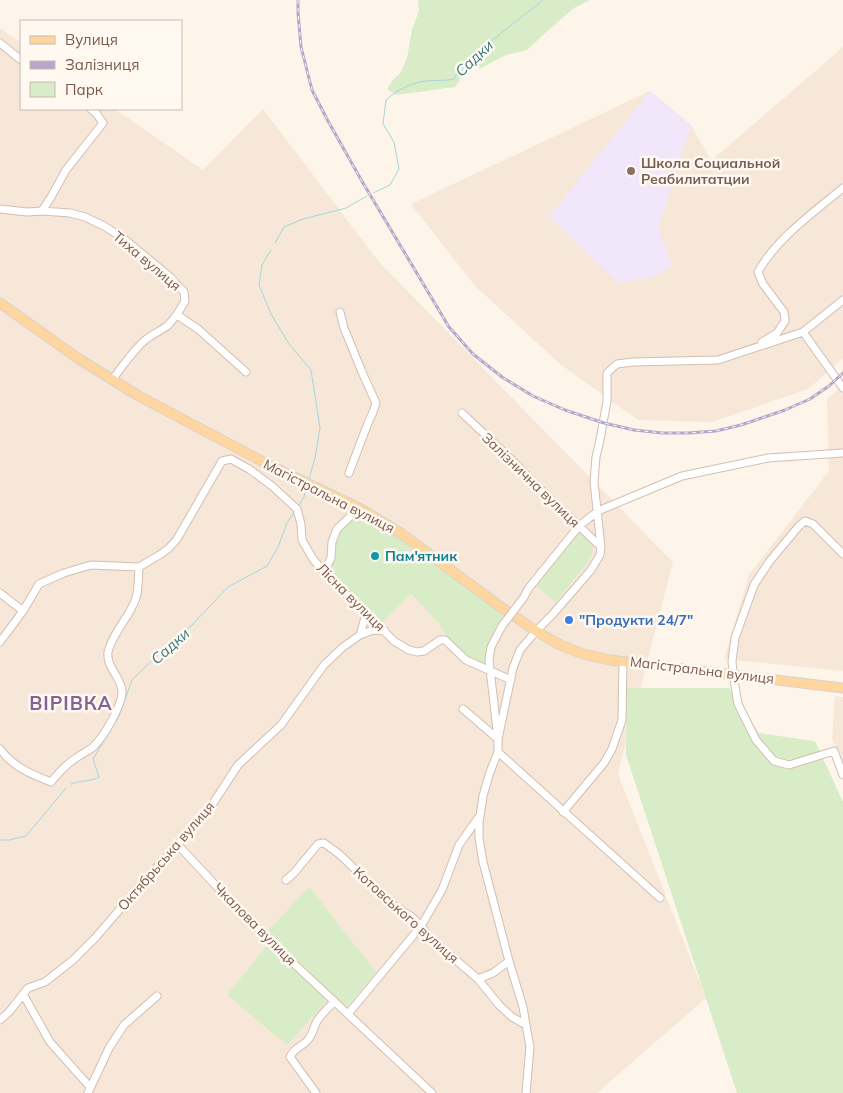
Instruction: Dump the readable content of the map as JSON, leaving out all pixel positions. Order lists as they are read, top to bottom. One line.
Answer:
{"streets":{"main road":["Магістральна вулиця"],"street":["Тиха вулиця","Залізнична вулиця","Лісна вулиця","Октябрьська вулиця","Котовського вулиця","Чкалова вулиця"]},"crossings":[["Октябрьська вулиця","Чкалова вулиця"]],"districts":["ВІРІВКА"],"water":["Садки"],"places":["Школа Социальной Реабилитатции","Пам'ятник","\"Продукти 24/7\""],"legend":["Вулиця","Залізниця","Парк"]}
